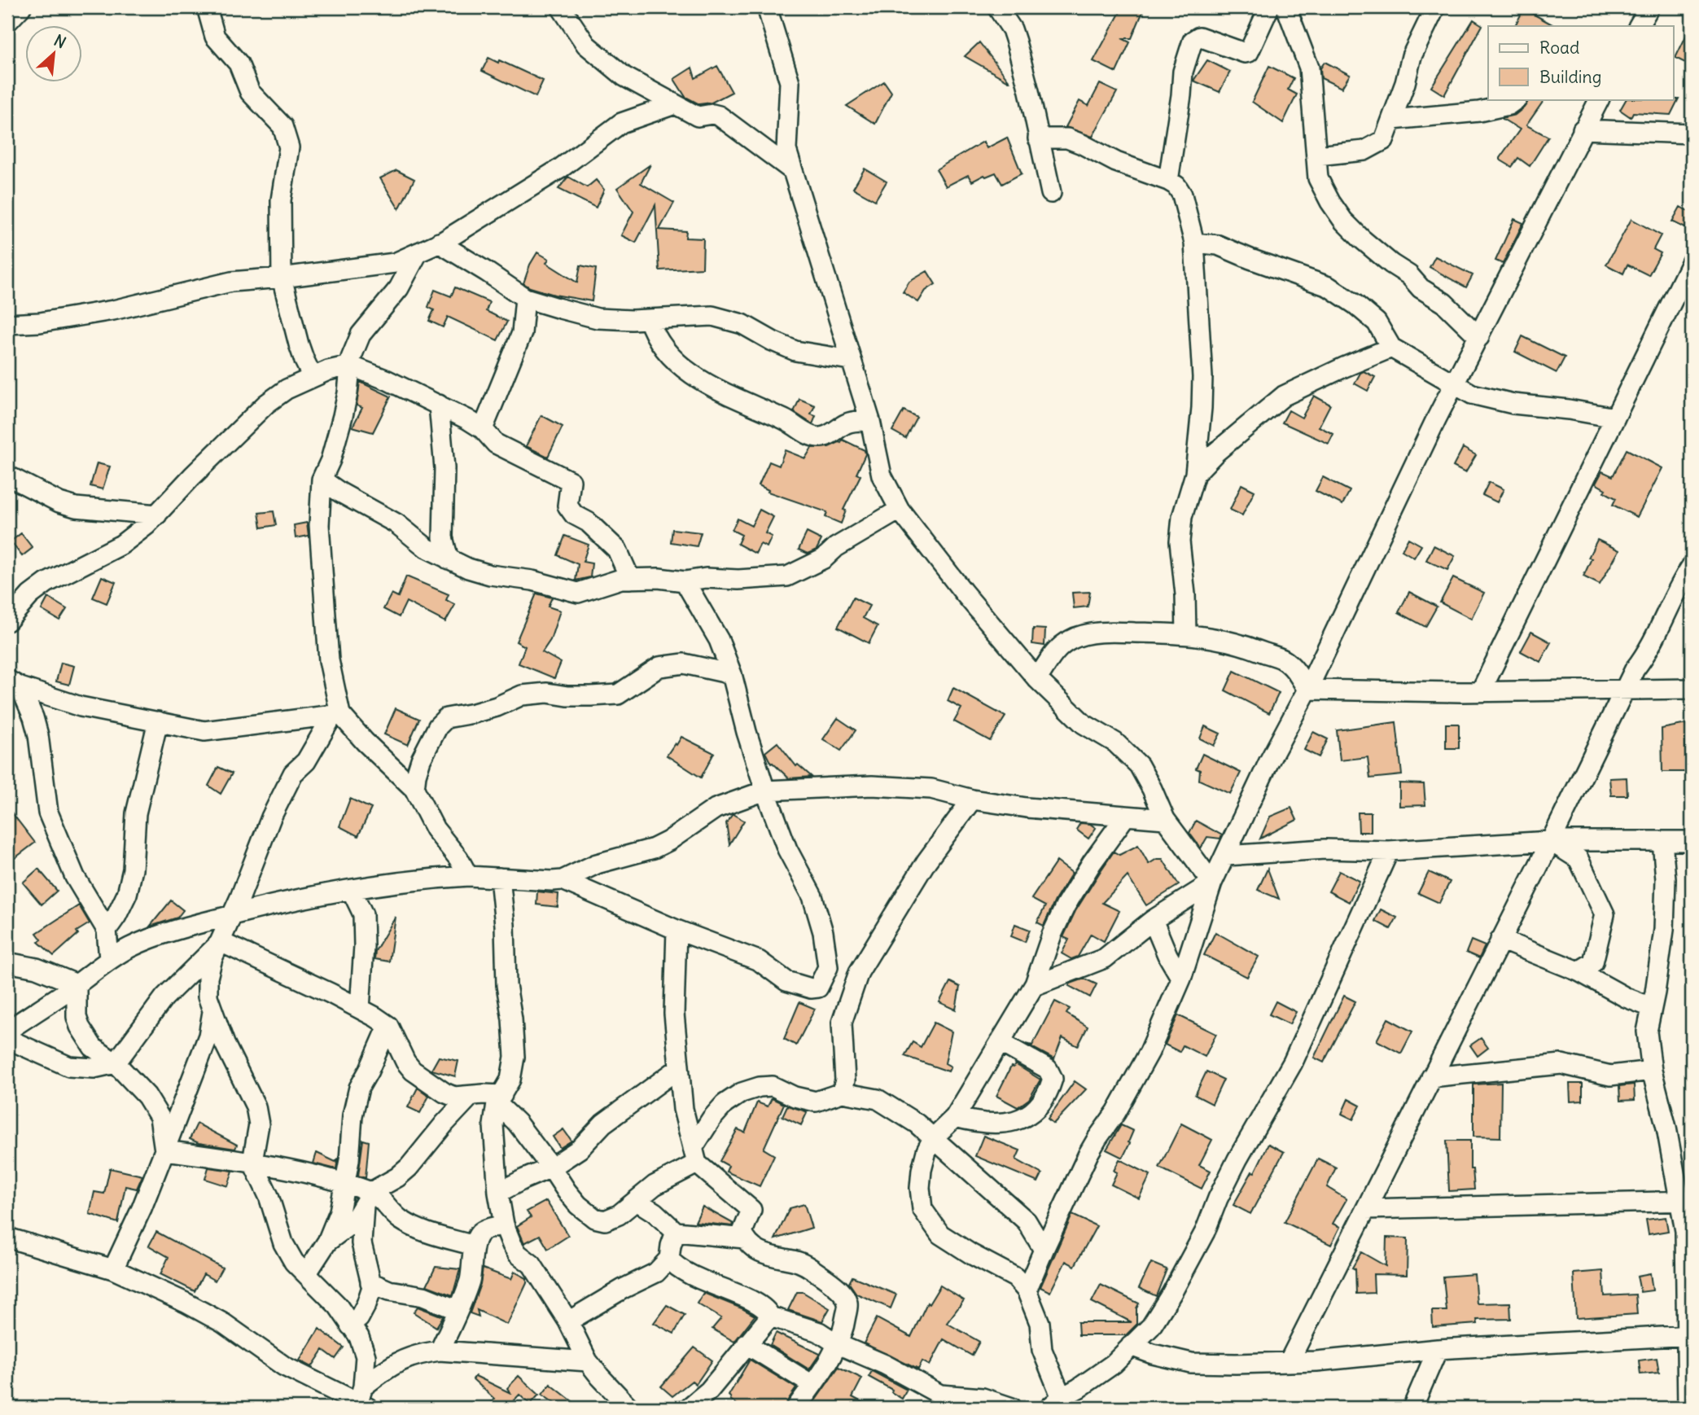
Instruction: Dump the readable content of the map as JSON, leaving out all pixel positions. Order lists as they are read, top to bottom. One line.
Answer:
{"legend":["Road","Building"],"north":"top right"}
